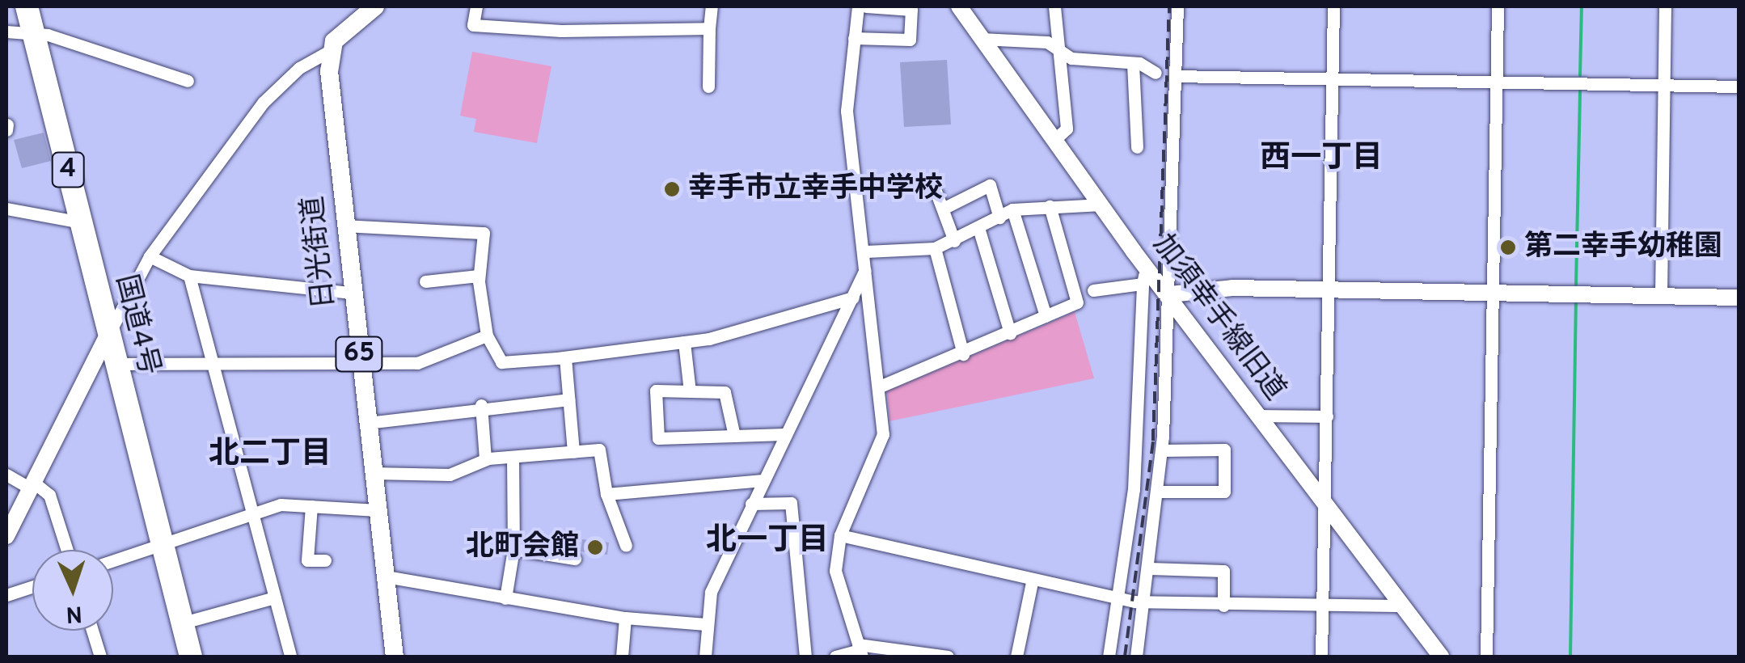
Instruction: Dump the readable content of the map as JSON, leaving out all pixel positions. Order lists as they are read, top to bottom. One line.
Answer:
{"streets":{"highway":["4","国道4号"],"main road":["日光街道","65"],"street":["加須幸手線旧道"]},"districts":["西一丁目","北二丁目","北一丁目"],"places":["幸手市立幸手中学校","第二幸手幼稚園","北町会館"],"north":"bottom"}
